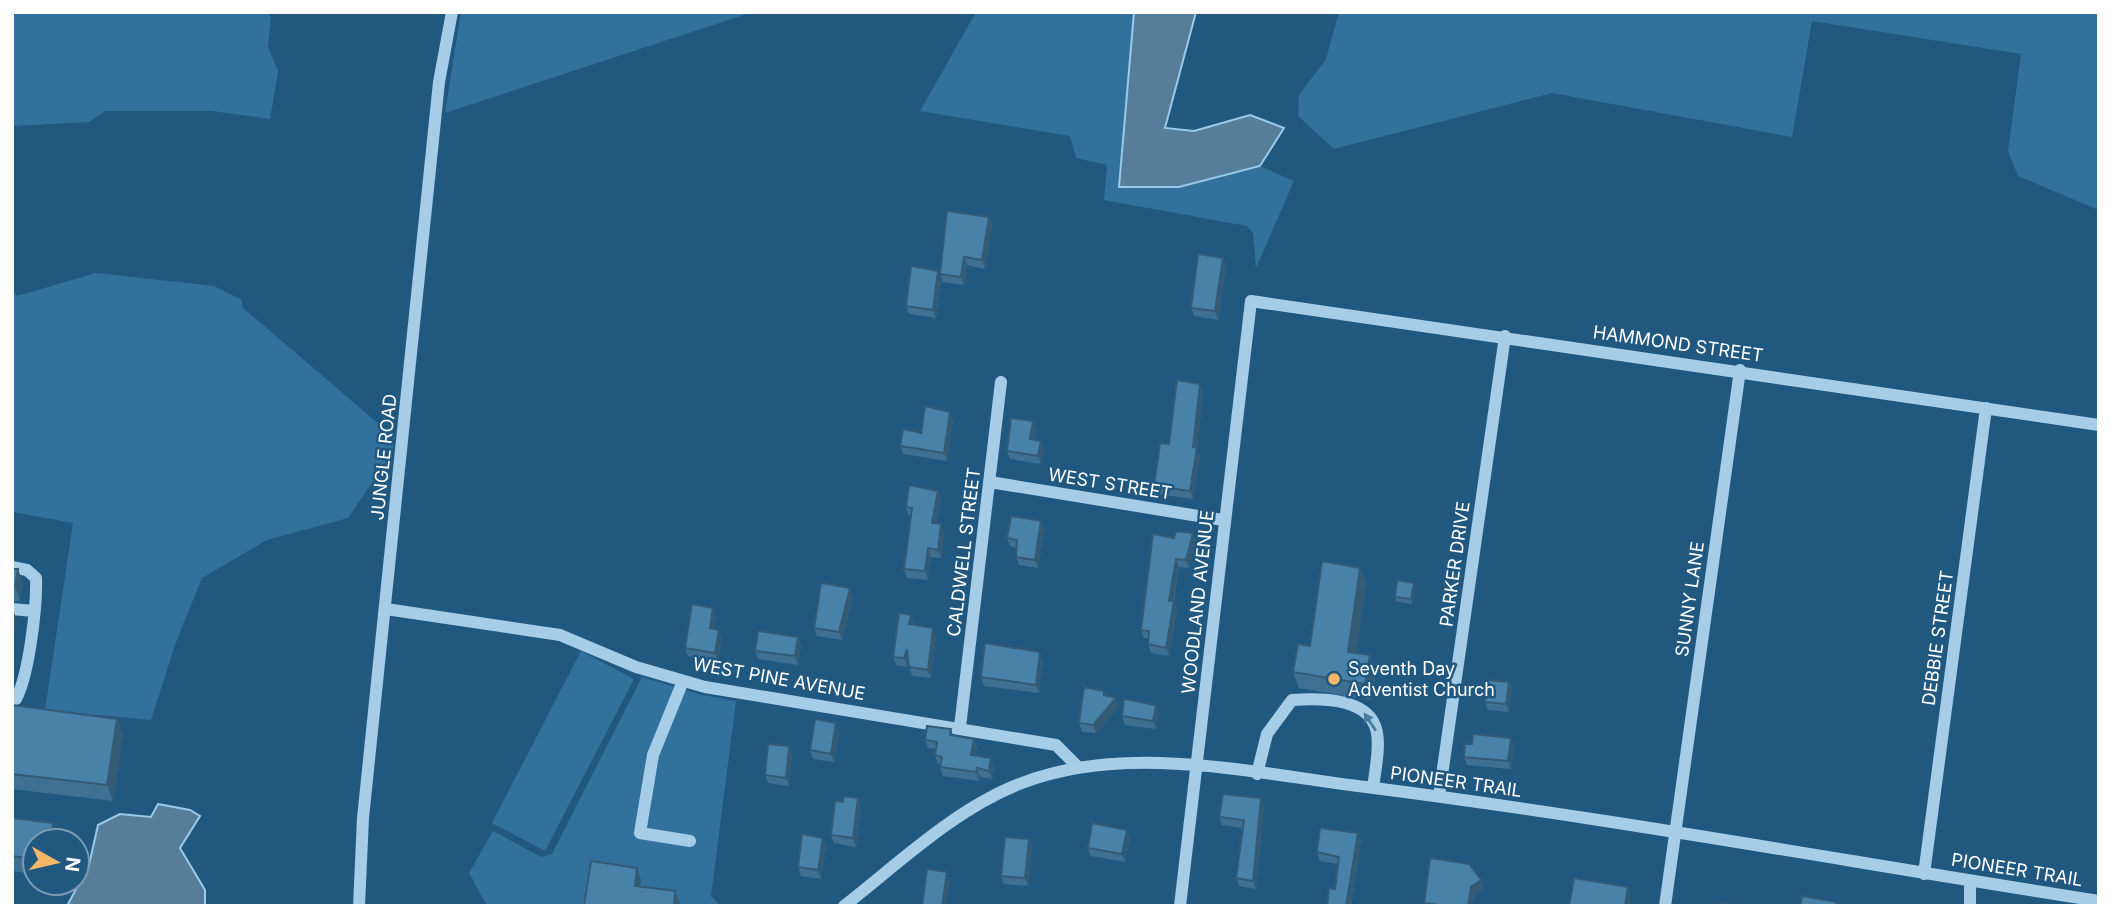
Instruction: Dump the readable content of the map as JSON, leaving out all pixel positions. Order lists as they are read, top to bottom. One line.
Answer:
{"streets":{"street":["HAMMOND STREET","JUNGLE ROAD","WEST STREET","CALDWELL STREET","PARKER DRIVE","SUNNY LANE","WOODLAND AVENUE","DEBBIE STREET","WEST PINE AVENUE","PIONEER TRAIL"]},"crossings":[["HAMMOND STREET","PARKER DRIVE"],["HAMMOND STREET","SUNNY LANE"],["HAMMOND STREET","WOODLAND AVENUE"],["HAMMOND STREET","DEBBIE STREET"],["JUNGLE ROAD","WEST PINE AVENUE"],["WEST STREET","CALDWELL STREET"],["WEST STREET","WOODLAND AVENUE"],["CALDWELL STREET","WEST PINE AVENUE"],["PARKER DRIVE","PIONEER TRAIL"],["SUNNY LANE","PIONEER TRAIL"],["WOODLAND AVENUE","PIONEER TRAIL"],["DEBBIE STREET","PIONEER TRAIL"],["WEST PINE AVENUE","PIONEER TRAIL"]],"places":["Seventh Day Adventist Church"],"north":"right"}
